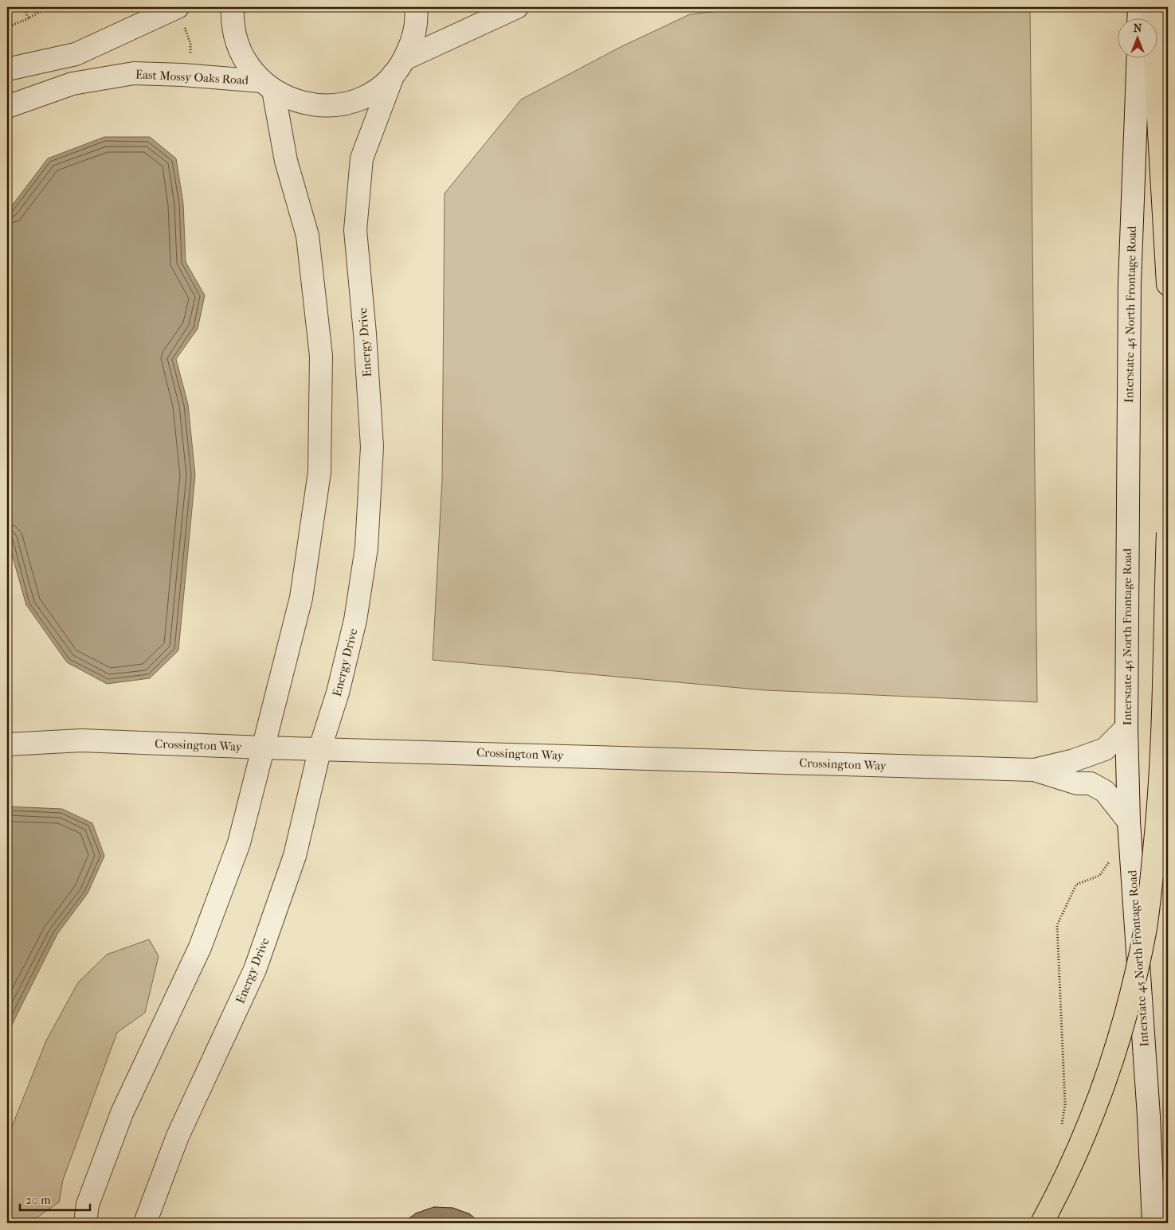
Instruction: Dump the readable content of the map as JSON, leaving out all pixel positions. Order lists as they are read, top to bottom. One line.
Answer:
{"streets":{"street":["East Mossy Oaks Road","Interstate 45 North Frontage Road","Energy Drive","Crossington Way"]},"crossings":[["Interstate 45 North Frontage Road","Crossington Way"],["Energy Drive","Crossington Way"]],"scale_bar":"20 m","north":"top"}
